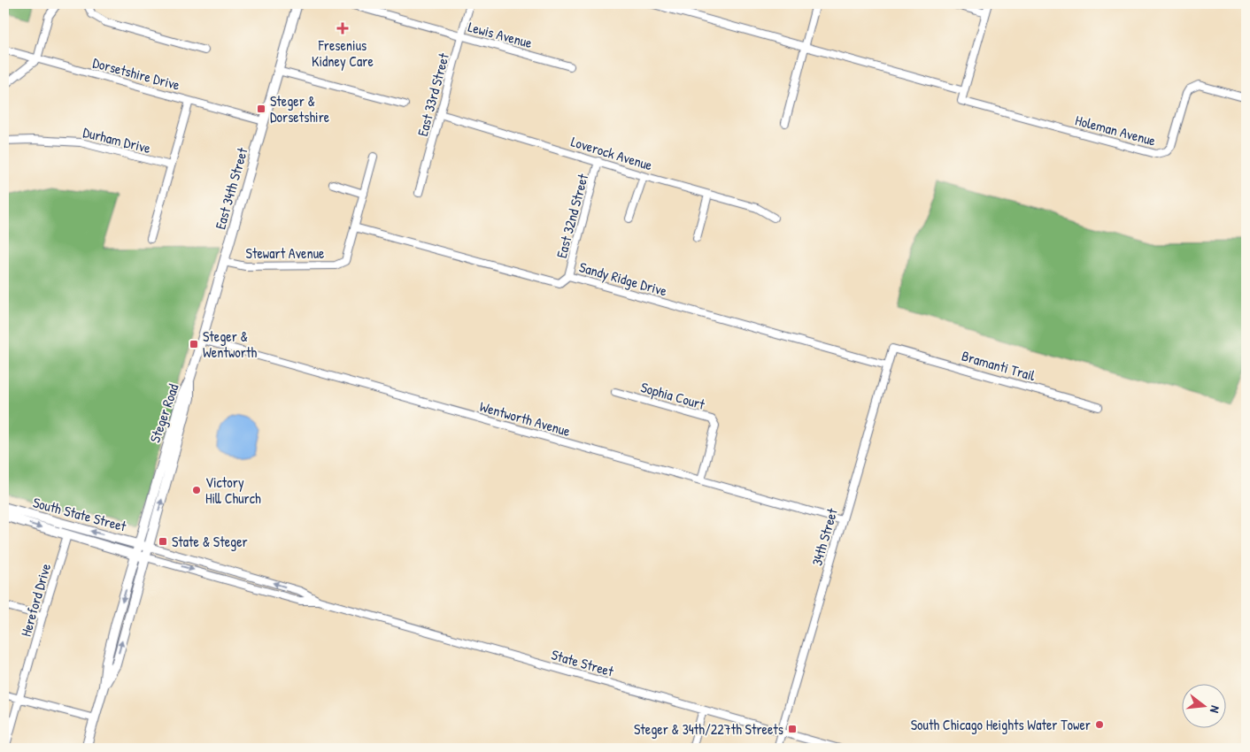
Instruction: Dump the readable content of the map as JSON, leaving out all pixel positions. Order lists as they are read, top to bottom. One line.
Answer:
{"streets":{"street":["Lewis Avenue","Dorsetshire Drive","East 33rd Street","Holeman Avenue","Durham Drive","Loverock Avenue","East 34th Street","East 32nd Street","Stewart Avenue","Sandy Ridge Drive","Bramanti Trail","Sophia Court","Steger Road","Wentworth Avenue","South State Street","34th Street","Hereford Drive","State Street"]},"crossings":[["Lewis Avenue","East 33rd Street"],["Dorsetshire Drive","East 34th Street"],["East 33rd Street","Loverock Avenue"],["Loverock Avenue","East 32nd Street"],["East 34th Street","Stewart Avenue"],["East 34th Street","Steger Road"],["East 34th Street","Wentworth Avenue"],["East 32nd Street","Sandy Ridge Drive"],["Stewart Avenue","Sandy Ridge Drive"],["Sandy Ridge Drive","34th Street"],["Bramanti Trail","34th Street"],["Sophia Court","Wentworth Avenue"],["Steger Road","South State Street"],["Steger Road","State Street"],["Wentworth Avenue","34th Street"],["South State Street","Hereford Drive"],["South State Street","State Street"],["34th Street","State Street"]],"places":{"health":["Fresenius Kidney Care"],"transit":["Steger & Dorsetshire","Steger & Wentworth","State & Steger","Steger & 34th/227th Streets"],"other":["Victory Hill Church","South Chicago Heights Water Tower"]},"north":"right"}
